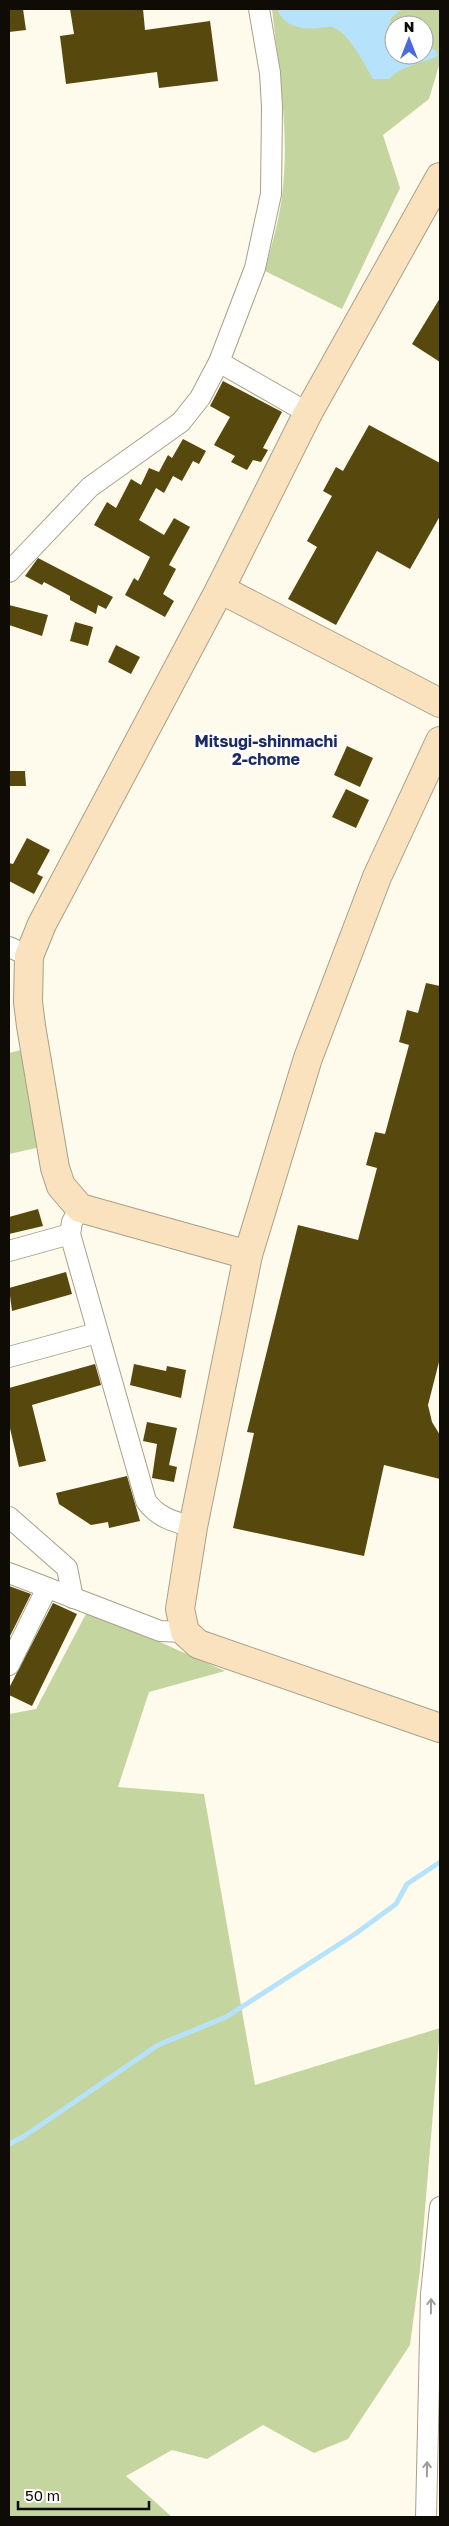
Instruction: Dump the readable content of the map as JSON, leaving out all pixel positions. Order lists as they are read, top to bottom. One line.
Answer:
{"districts":["Mitsugi-shinmachi 2-chome"],"scale_bar":"50 m","north":"top"}
